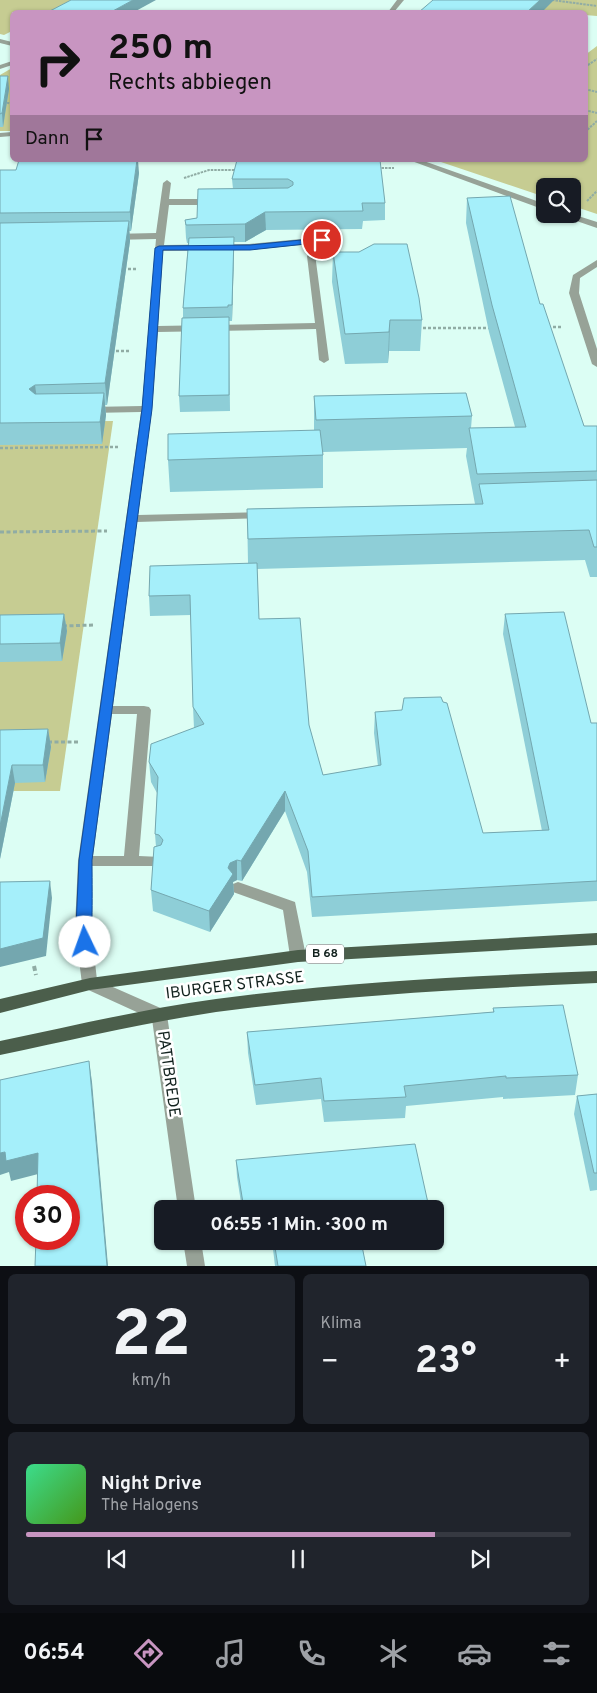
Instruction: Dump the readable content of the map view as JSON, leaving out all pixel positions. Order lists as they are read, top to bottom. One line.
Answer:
{"streets":{"main road":["B 68","IBURGER STRASSE"],"street":["PATTBREDE"]},"crossings":[["IBURGER STRASSE","PATTBREDE"]],"page":{"turn":["250 m","Rechts abbiegen"],"then":"Dann","limit":"30","trip":"06:55 · 1 Min. · 300 m","tile":[["22","km/h"],"Klima"],"heat":["−","23°","+"],"song":["Night Drive","The Halogens"],"tabs":"06:54"}}
